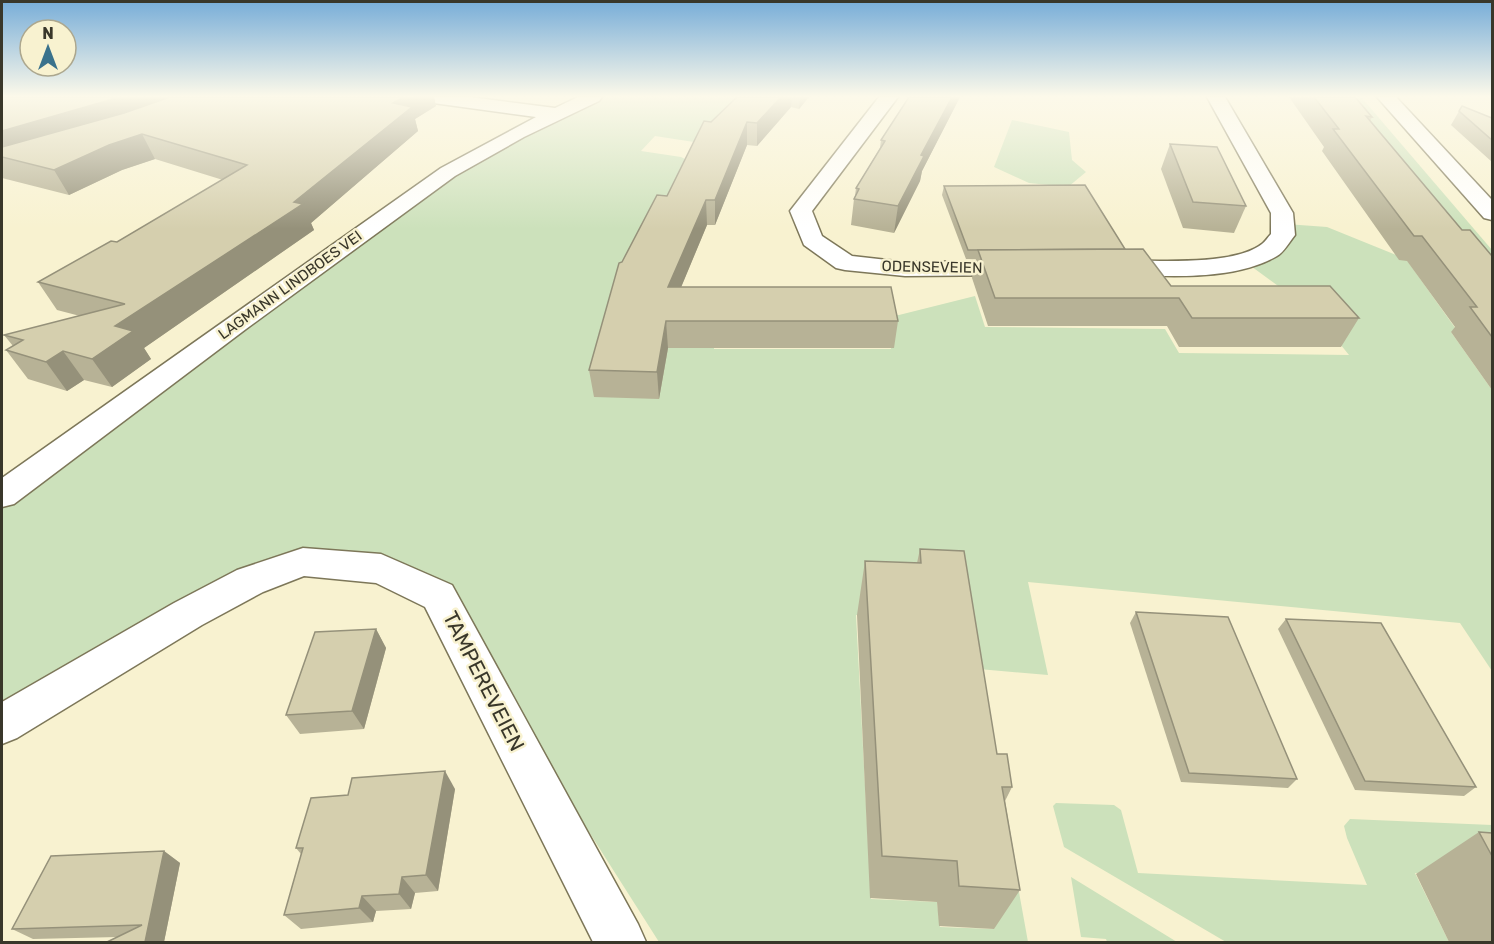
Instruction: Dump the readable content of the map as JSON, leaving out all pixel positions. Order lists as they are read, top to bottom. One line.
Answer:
{"streets":{"street":["ODENSEVEIEN","LAGMANN LINDBOES VEI","TAMPEREVEIEN"]},"north":"top"}
